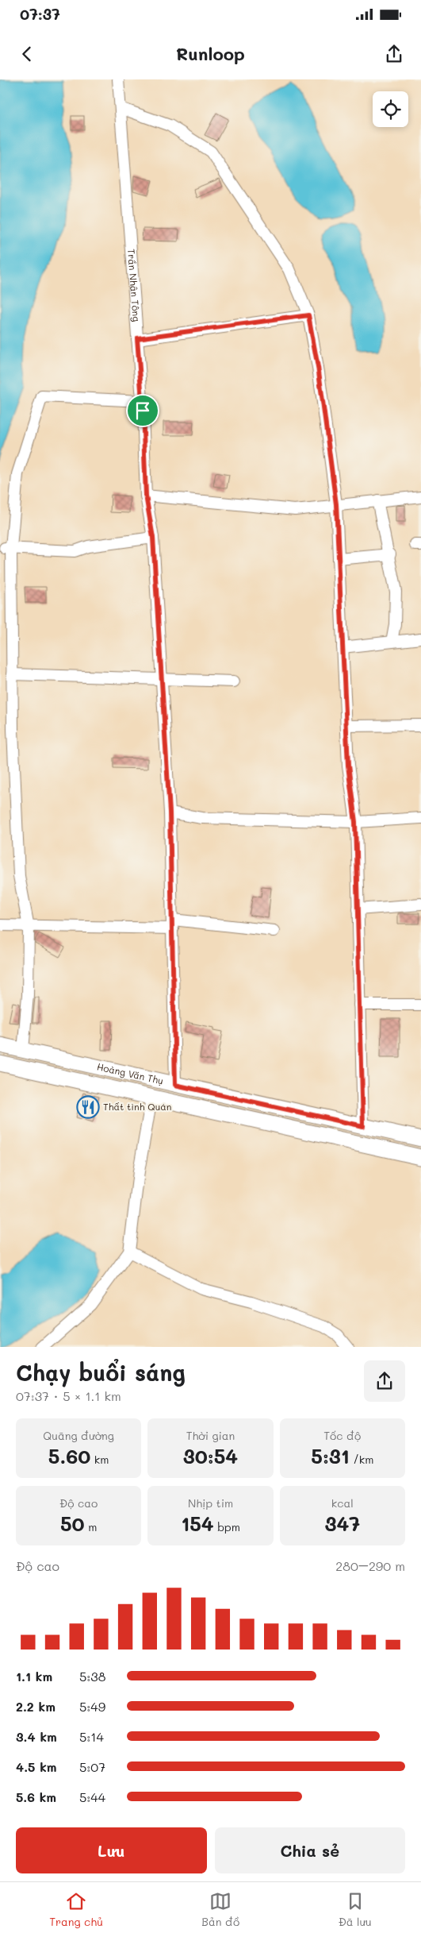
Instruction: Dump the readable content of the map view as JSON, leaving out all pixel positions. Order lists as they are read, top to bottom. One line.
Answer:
{"streets":{"main road":["Hoàng Văn Thụ"],"street":["Trần Nhân Tông"]},"crossings":[["Trần Nhân Tông","Hoàng Văn Thụ"]],"places":{"restaurant":["Thất tình Quán"]},"page":{"status":"07:37","header":"Runloop","heading":["Chạy buổi sáng","07:37 · 5 × 1.1 km"],"stats":[["Quãng đường","5.60 km"],["Thời gian","30:54"],["Tốc độ","5:31 /km"],["Độ cao","50 m"],["Nhịp tim","154 bpm"],["kcal","347"]],"chart":["Độ cao","280–290 m"],"list":[{"name":"1.1 km","note":"5:38"},{"name":"2.2 km","note":"5:49"},{"name":"3.4 km","note":"5:14"},{"name":"4.5 km","note":"5:07"},{"name":"5.6 km","note":"5:44"}],"buttons":["Lưu","Chia sẻ"],"tabs":["Trang chủ","Bản đồ","Đã lưu"]}}
